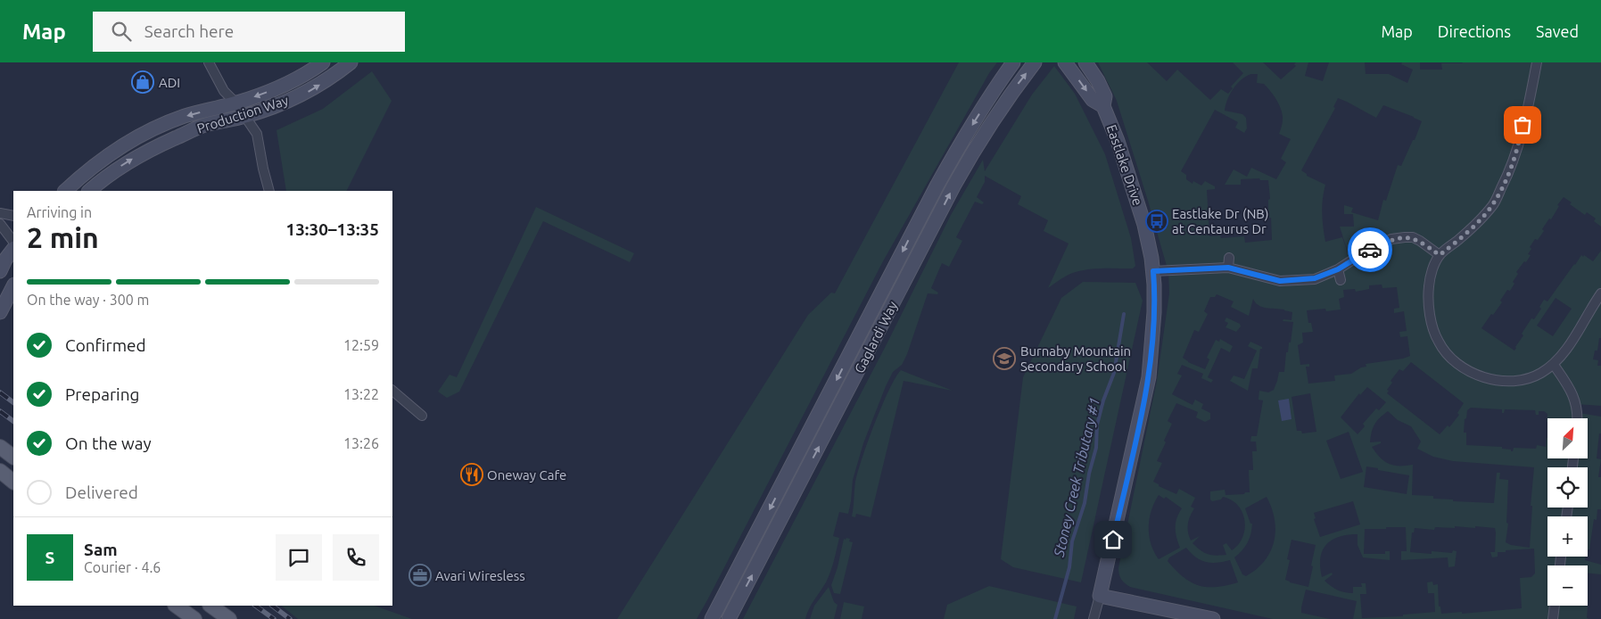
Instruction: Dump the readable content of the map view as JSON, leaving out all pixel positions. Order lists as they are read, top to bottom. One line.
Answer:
{"streets":{"street":["Production Way","Eastlake Drive","Gaglardi Way"]},"water":["Stoney Creek Tributary #1"],"places":{"shop":["ADI"],"bus stop":["Eastlake Dr (NB) at Centaurus Dr"],"school or university":["Burnaby Mountain Secondary School"],"restaurant":["Oneway Cafe"],"office":["Avari Wiresless"]},"north":"top right","page":{"header":"Map","search":"Search here","nav":["Map","Directions","Saved"],"heading":["2 min","Arriving in","13:30–13:35"],"panel":["Sam","Courier · 4.6"],"bar":"On the way · 300 m","list":[["Confirmed","12:59"],["Preparing","13:22"],["On the way","13:26"],"Delivered"],"map_buttons":["+","−"],"round":"S"}}
